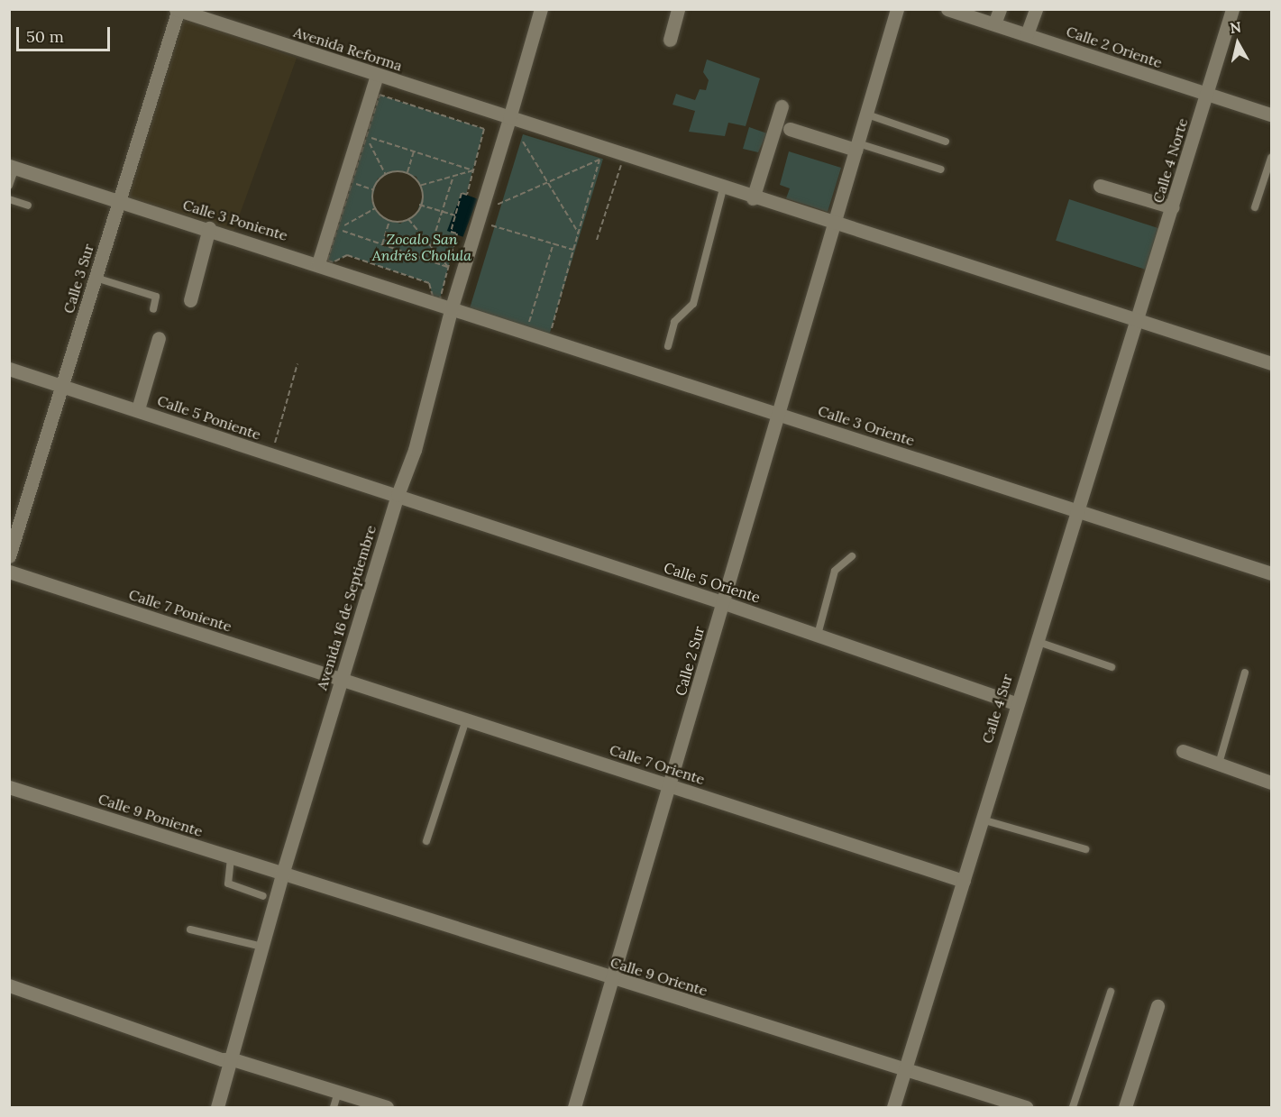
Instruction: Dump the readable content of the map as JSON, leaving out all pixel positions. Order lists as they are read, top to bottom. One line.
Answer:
{"streets":{"street":["Calle 2 Oriente","Avenida Reforma","Calle 4 Norte","Calle 3 Poniente","Calle 3 Sur","Calle 5 Poniente","Calle 3 Oriente","Calle 5 Oriente","Avenida 16 de Septiembre","Calle 7 Poniente","Calle 2 Sur","Calle 4 Sur","Calle 7 Oriente","Calle 9 Poniente","Calle 9 Oriente"]},"crossings":[["Calle 2 Oriente","Calle 4 Norte"],["Avenida Reforma","Calle 4 Norte"],["Avenida Reforma","Calle 3 Sur"],["Avenida Reforma","Avenida 16 de Septiembre"],["Avenida Reforma","Calle 2 Sur"],["Avenida Reforma","Calle 4 Sur"],["Calle 4 Norte","Calle 4 Sur"],["Calle 3 Poniente","Calle 3 Sur"],["Calle 3 Poniente","Calle 3 Oriente"],["Calle 3 Poniente","Avenida 16 de Septiembre"],["Calle 3 Sur","Calle 5 Poniente"],["Calle 5 Poniente","Calle 5 Oriente"],["Calle 5 Poniente","Avenida 16 de Septiembre"],["Calle 3 Oriente","Avenida 16 de Septiembre"],["Calle 3 Oriente","Calle 2 Sur"],["Calle 3 Oriente","Calle 4 Sur"],["Calle 5 Oriente","Avenida 16 de Septiembre"],["Calle 5 Oriente","Calle 2 Sur"],["Calle 5 Oriente","Calle 4 Sur"],["Avenida 16 de Septiembre","Calle 7 Poniente"],["Avenida 16 de Septiembre","Calle 7 Oriente"],["Avenida 16 de Septiembre","Calle 9 Poniente"],["Avenida 16 de Septiembre","Calle 9 Oriente"],["Calle 7 Poniente","Calle 7 Oriente"],["Calle 2 Sur","Calle 7 Oriente"],["Calle 2 Sur","Calle 9 Oriente"],["Calle 4 Sur","Calle 7 Oriente"],["Calle 4 Sur","Calle 9 Oriente"],["Calle 9 Poniente","Calle 9 Oriente"]],"parks":["Zocalo San Andrés Cholula"],"scale_bar":"50 m","north":"top"}
